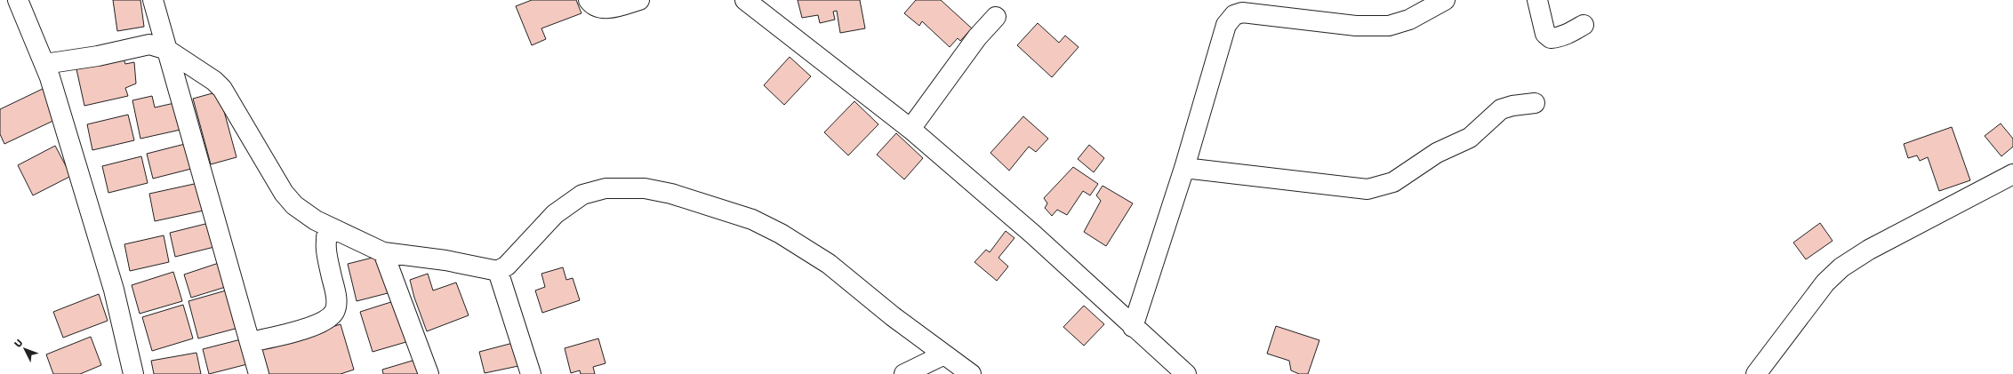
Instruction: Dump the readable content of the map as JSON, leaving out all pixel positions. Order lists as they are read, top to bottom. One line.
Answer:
{"north":"top left"}
